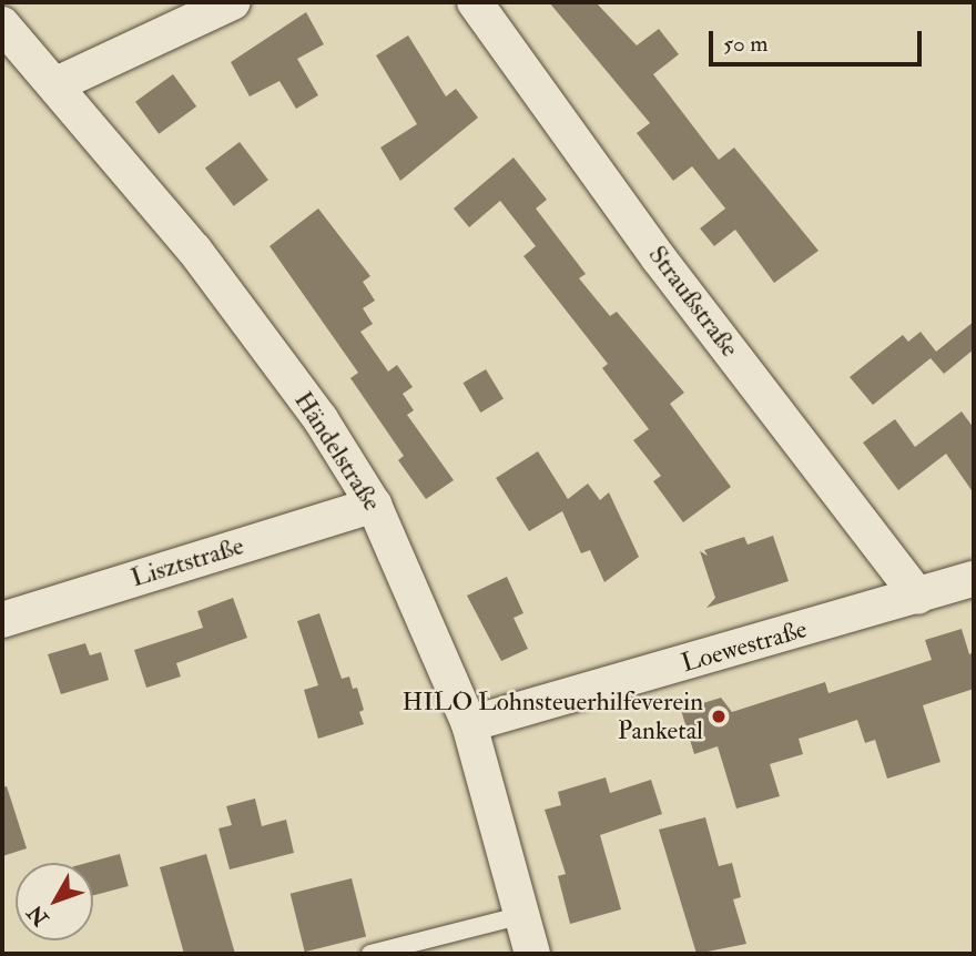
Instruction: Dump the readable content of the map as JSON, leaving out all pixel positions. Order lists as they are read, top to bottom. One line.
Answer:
{"streets":{"street":["Straußstraße","Händelstraße","Lisztstraße","Loewestraße"]},"crossings":[["Straußstraße","Loewestraße"],["Händelstraße","Lisztstraße"],["Händelstraße","Loewestraße"]],"places":["HILO Lohnsteuerhilfeverein Panketal"],"scale_bar":"50 m","north":"bottom left"}
